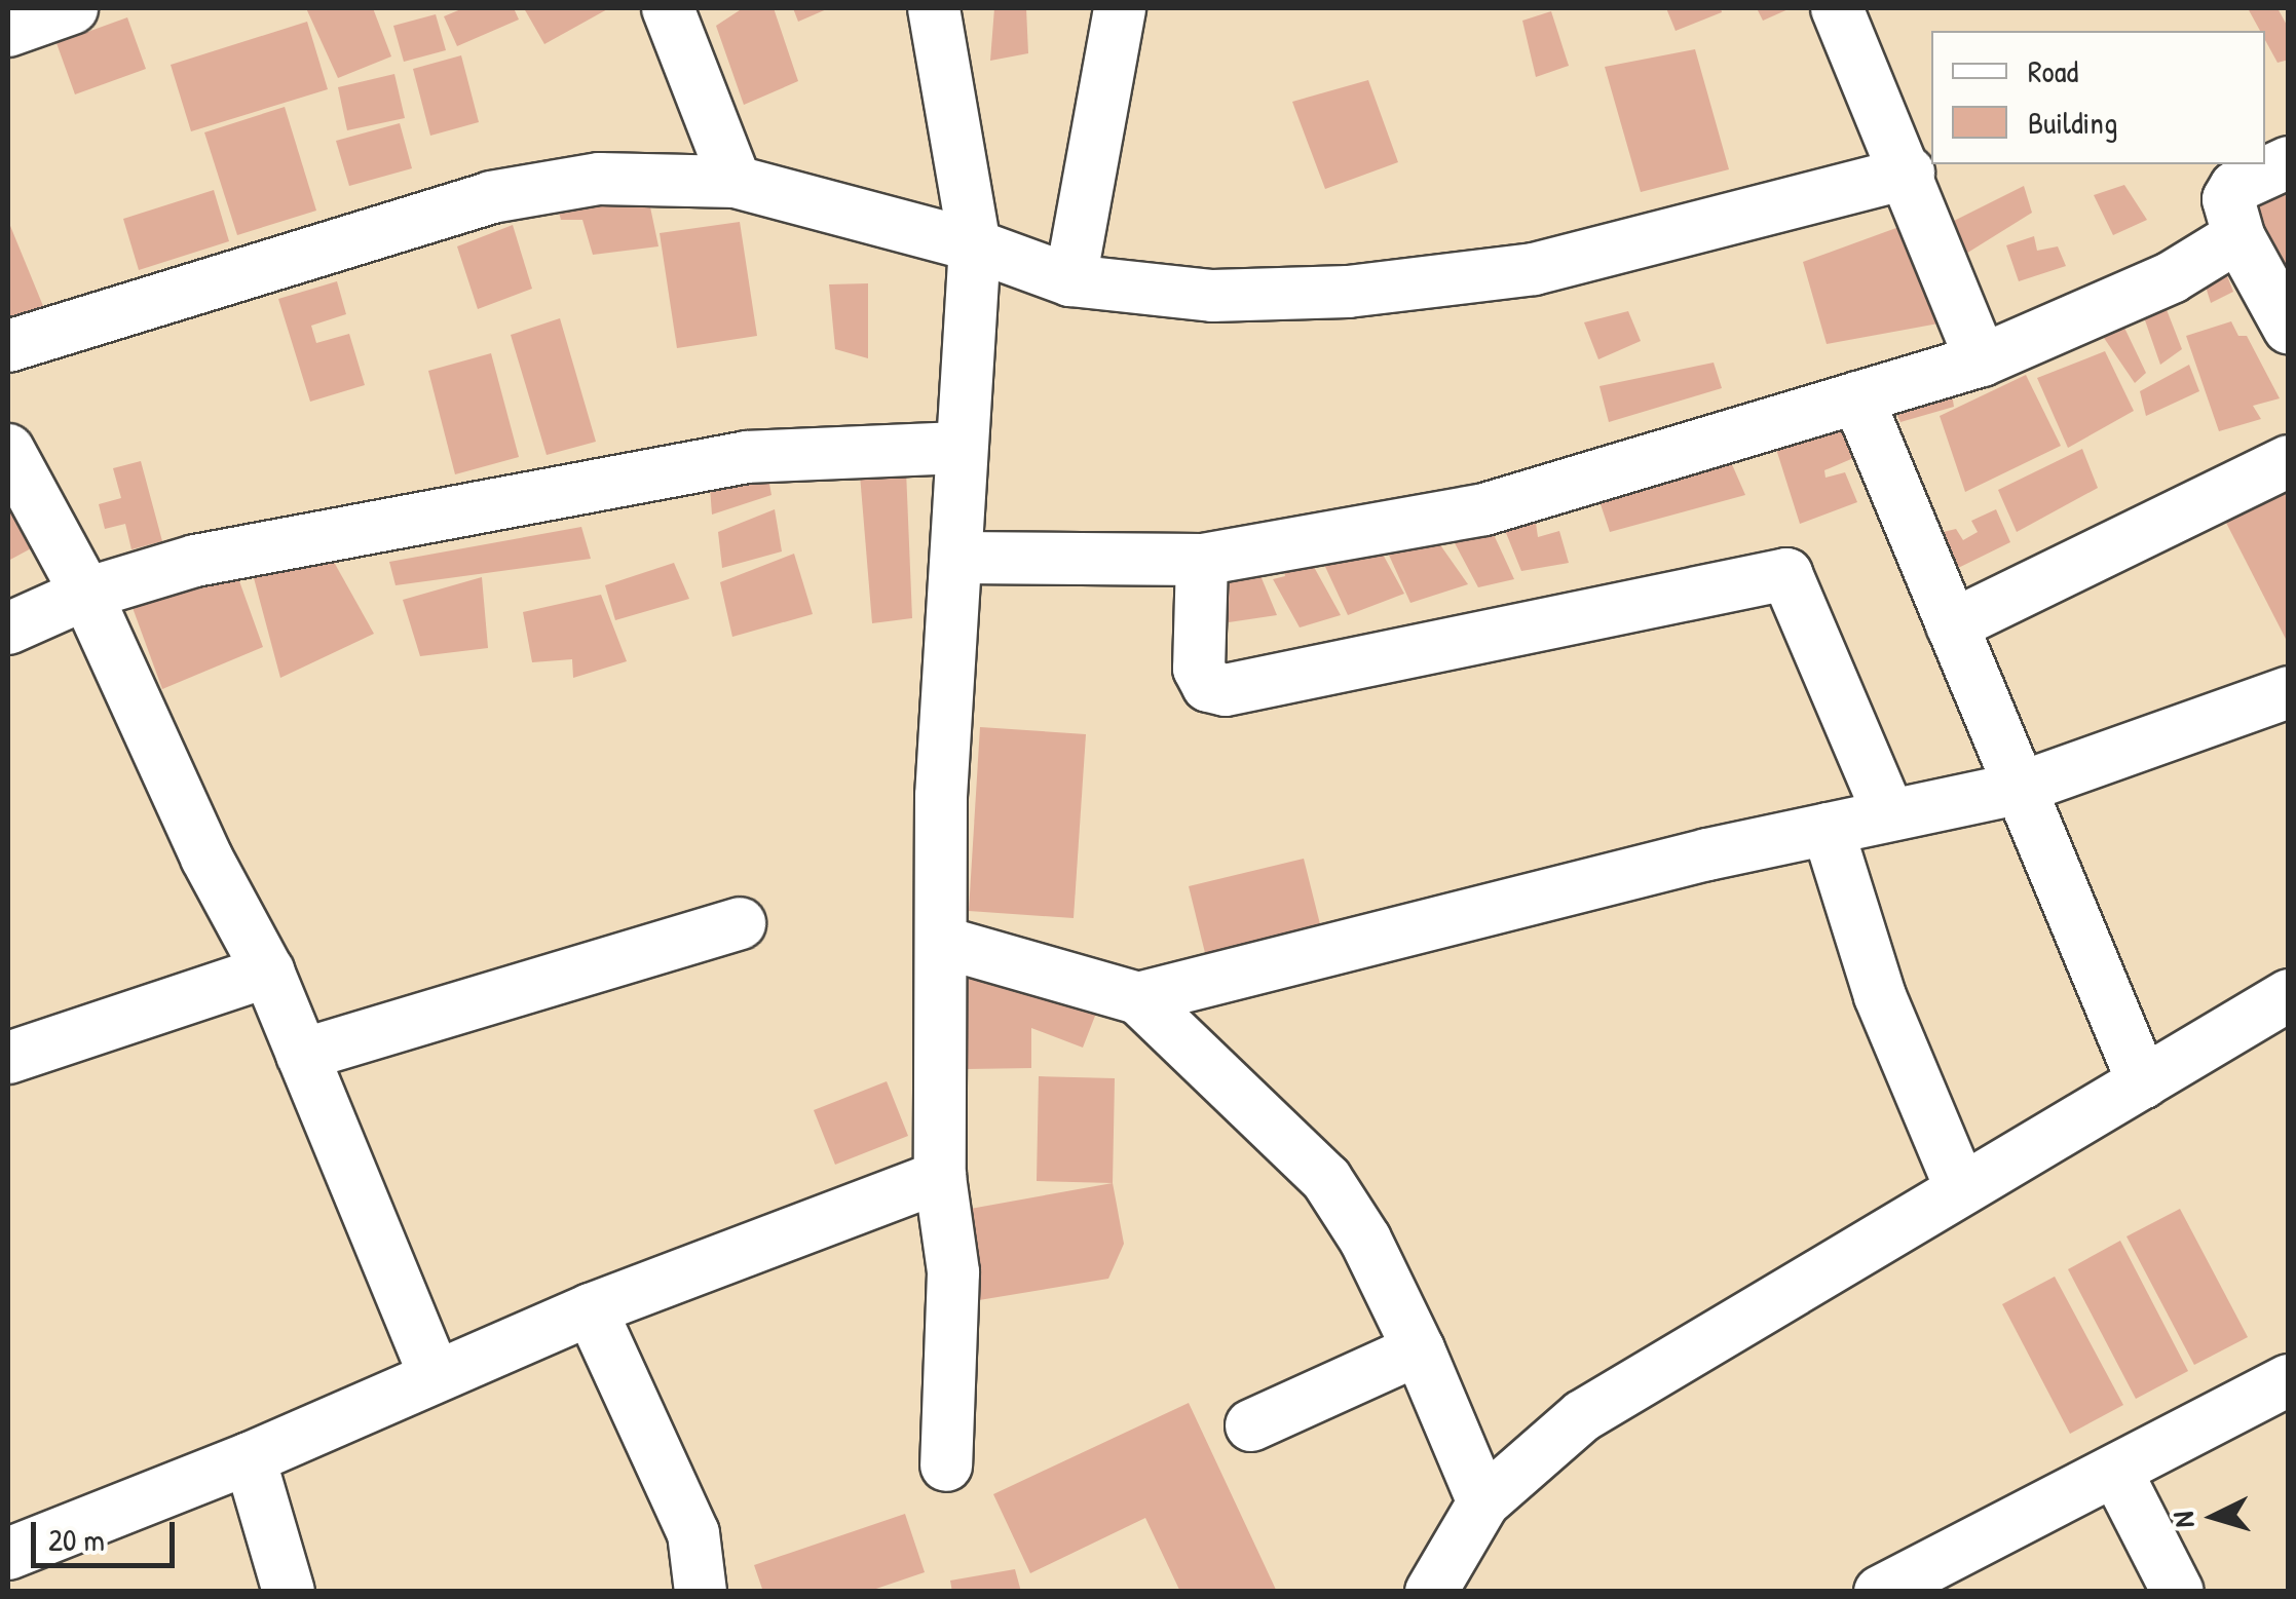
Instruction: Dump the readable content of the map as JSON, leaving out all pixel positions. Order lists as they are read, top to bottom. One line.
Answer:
{"legend":["Road","Building"],"scale_bar":"20 m","north":"left"}
